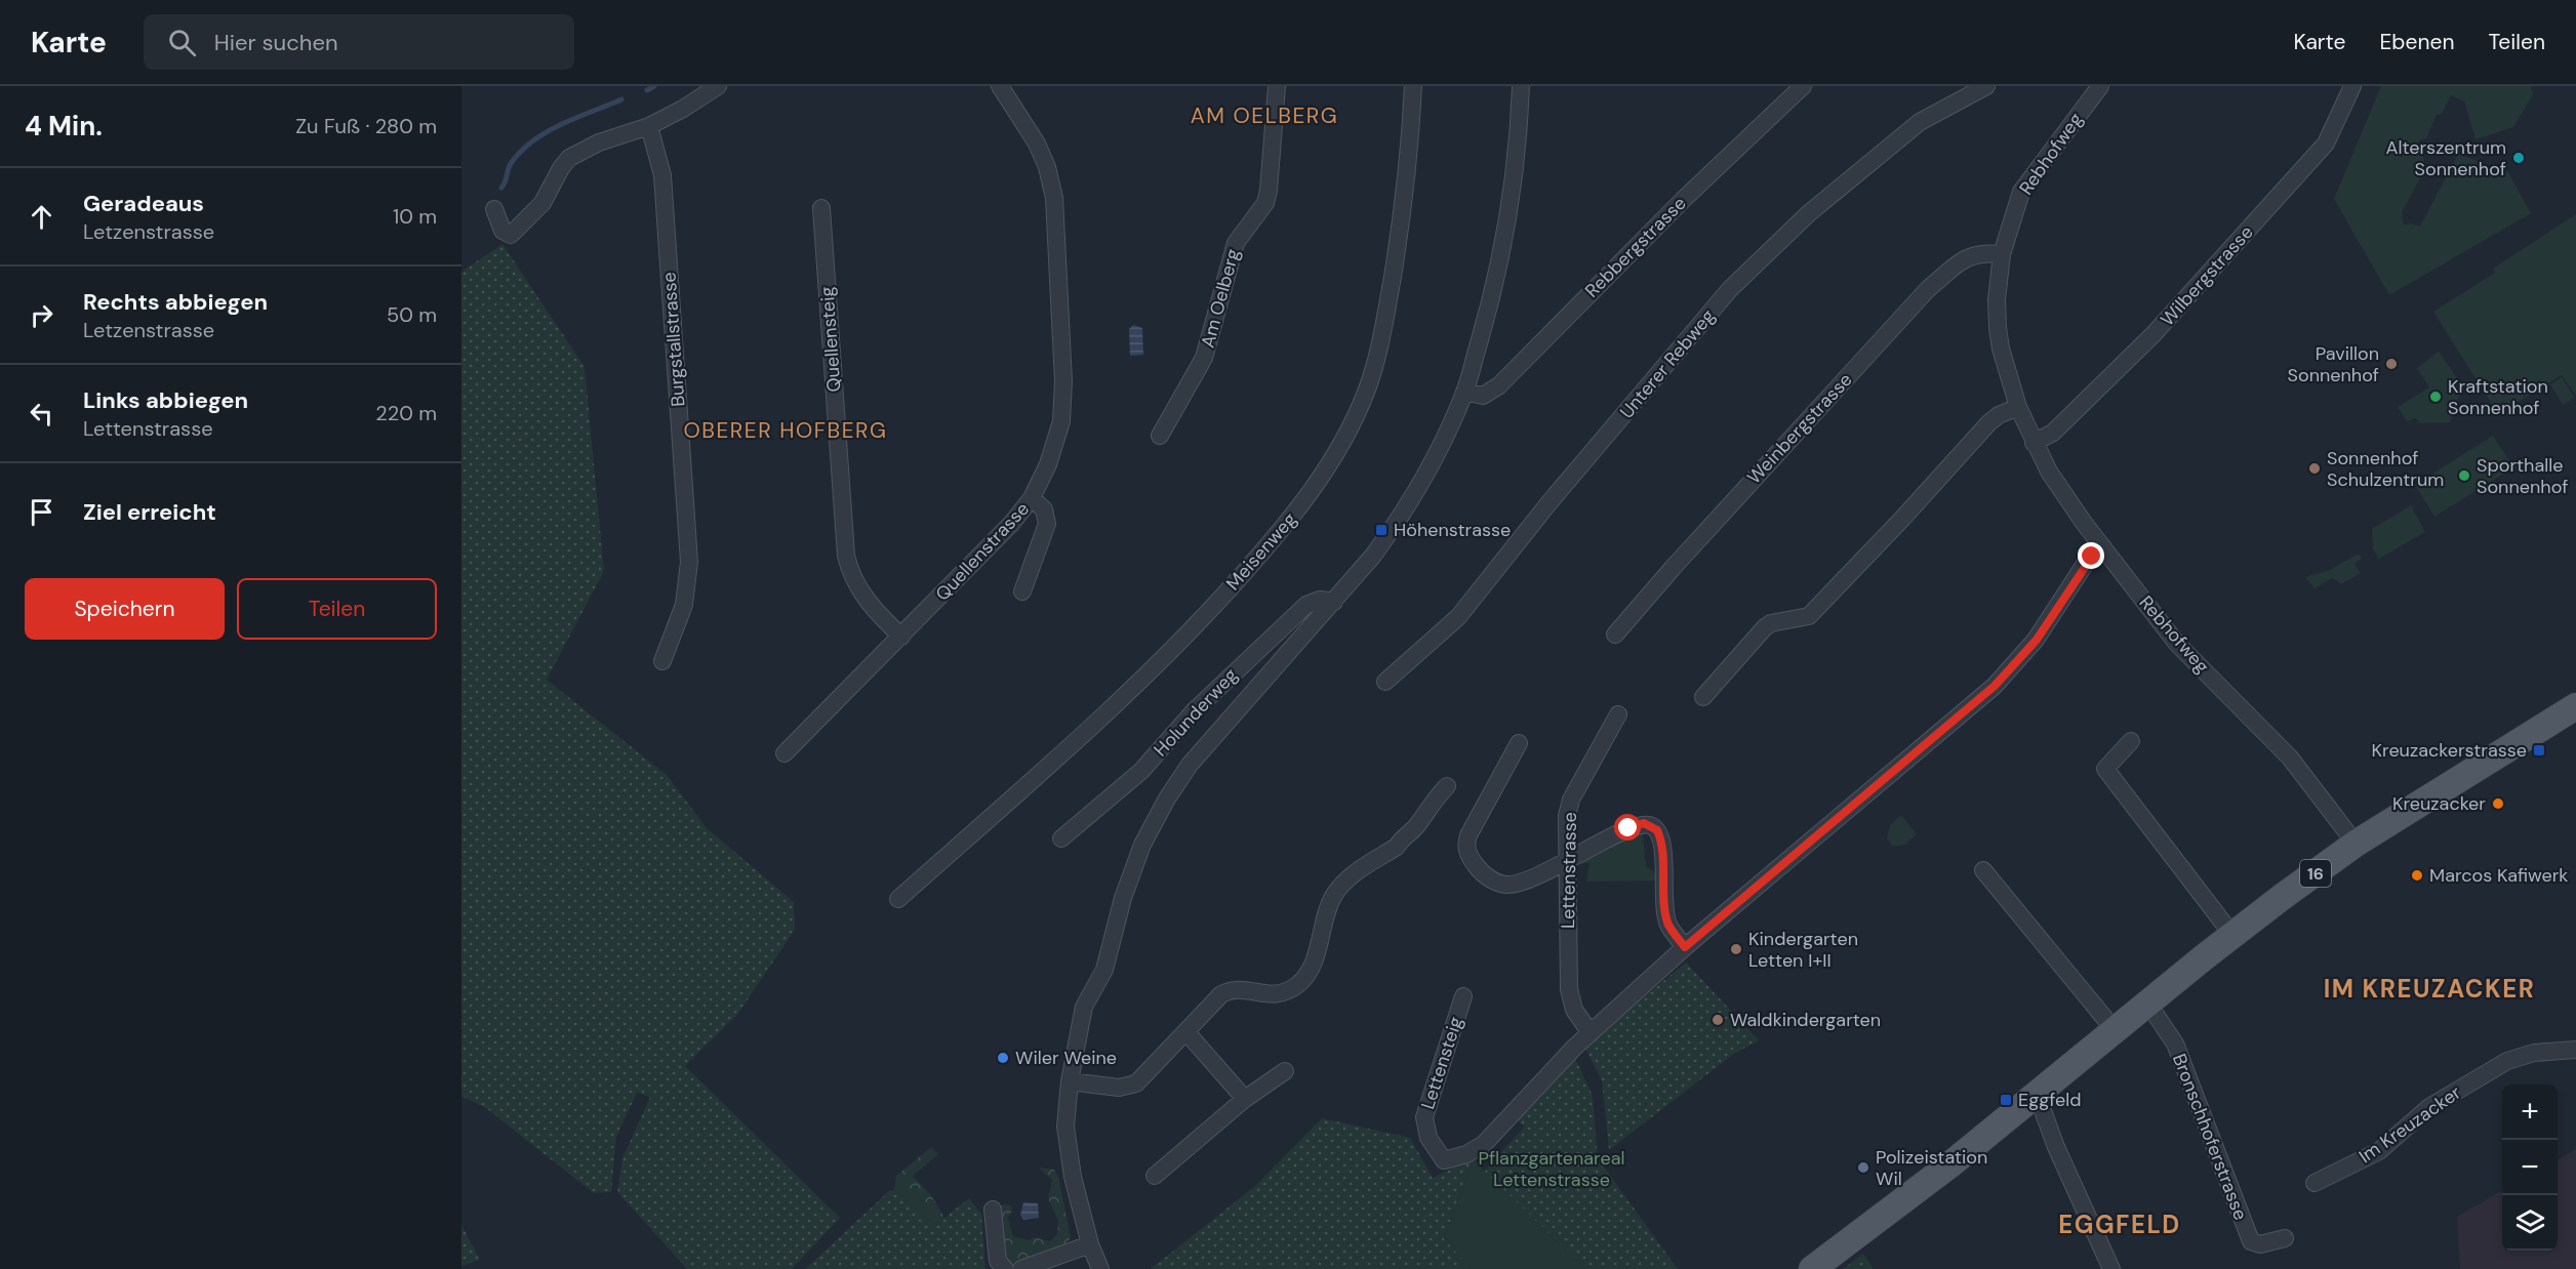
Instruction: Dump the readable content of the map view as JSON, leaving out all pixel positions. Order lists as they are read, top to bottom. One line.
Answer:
{"streets":{"main road":["16"],"street":["Rebhofweg","Rebbergstrasse","Wilbergstrasse","Am Oelberg","Burgstallstrasse","Quellensteig","Unterer Rebweg","Weinbergstrasse","Quellenstrasse","Meisenweg","Holunderweg","Lettenstrasse","Lettensteig","Im Kreuzacker","Bronschhoferstrasse"]},"crossings":[["Rebhofweg","Wilbergstrasse"],["Rebhofweg","Weinbergstrasse"],["Rebhofweg","16"],["Quellensteig","Quellenstrasse"],["Lettenstrasse","Lettensteig"],["16","Bronschhoferstrasse"]],"districts":["AM OELBERG","OBERER HOFBERG","IM KREUZACKER","EGGFELD"],"parks":["Pflanzgartenareal Lettenstrasse"],"places":{"other":["Alterszentrum Sonnenhof","Pavillon Sonnenhof","Kraftstation Sonnenhof","Sonnenhof Schulzentrum","Sporthalle Sonnenhof","Kreuzacker","Marcos Kafiwerk","Kindergarten Letten I+II","Waldkindergarten","Wiler Weine","Polizeistation Wil"],"transit":["Höhenstrasse","Kreuzackerstrasse","Eggfeld"]},"page":{"header":"Karte","search":"Hier suchen","nav":["Karte","Ebenen","Teilen"],"heading":["4 Min.","Zu Fuß · 280 m"],"list":[["Geradeaus","Letzenstrasse","10 m"],["Rechts abbiegen","Letzenstrasse","50 m"],["Links abbiegen","Lettenstrasse","220 m"],"Ziel erreicht"],"buttons":["Speichern","Teilen"],"map_buttons":["+","−"]}}
